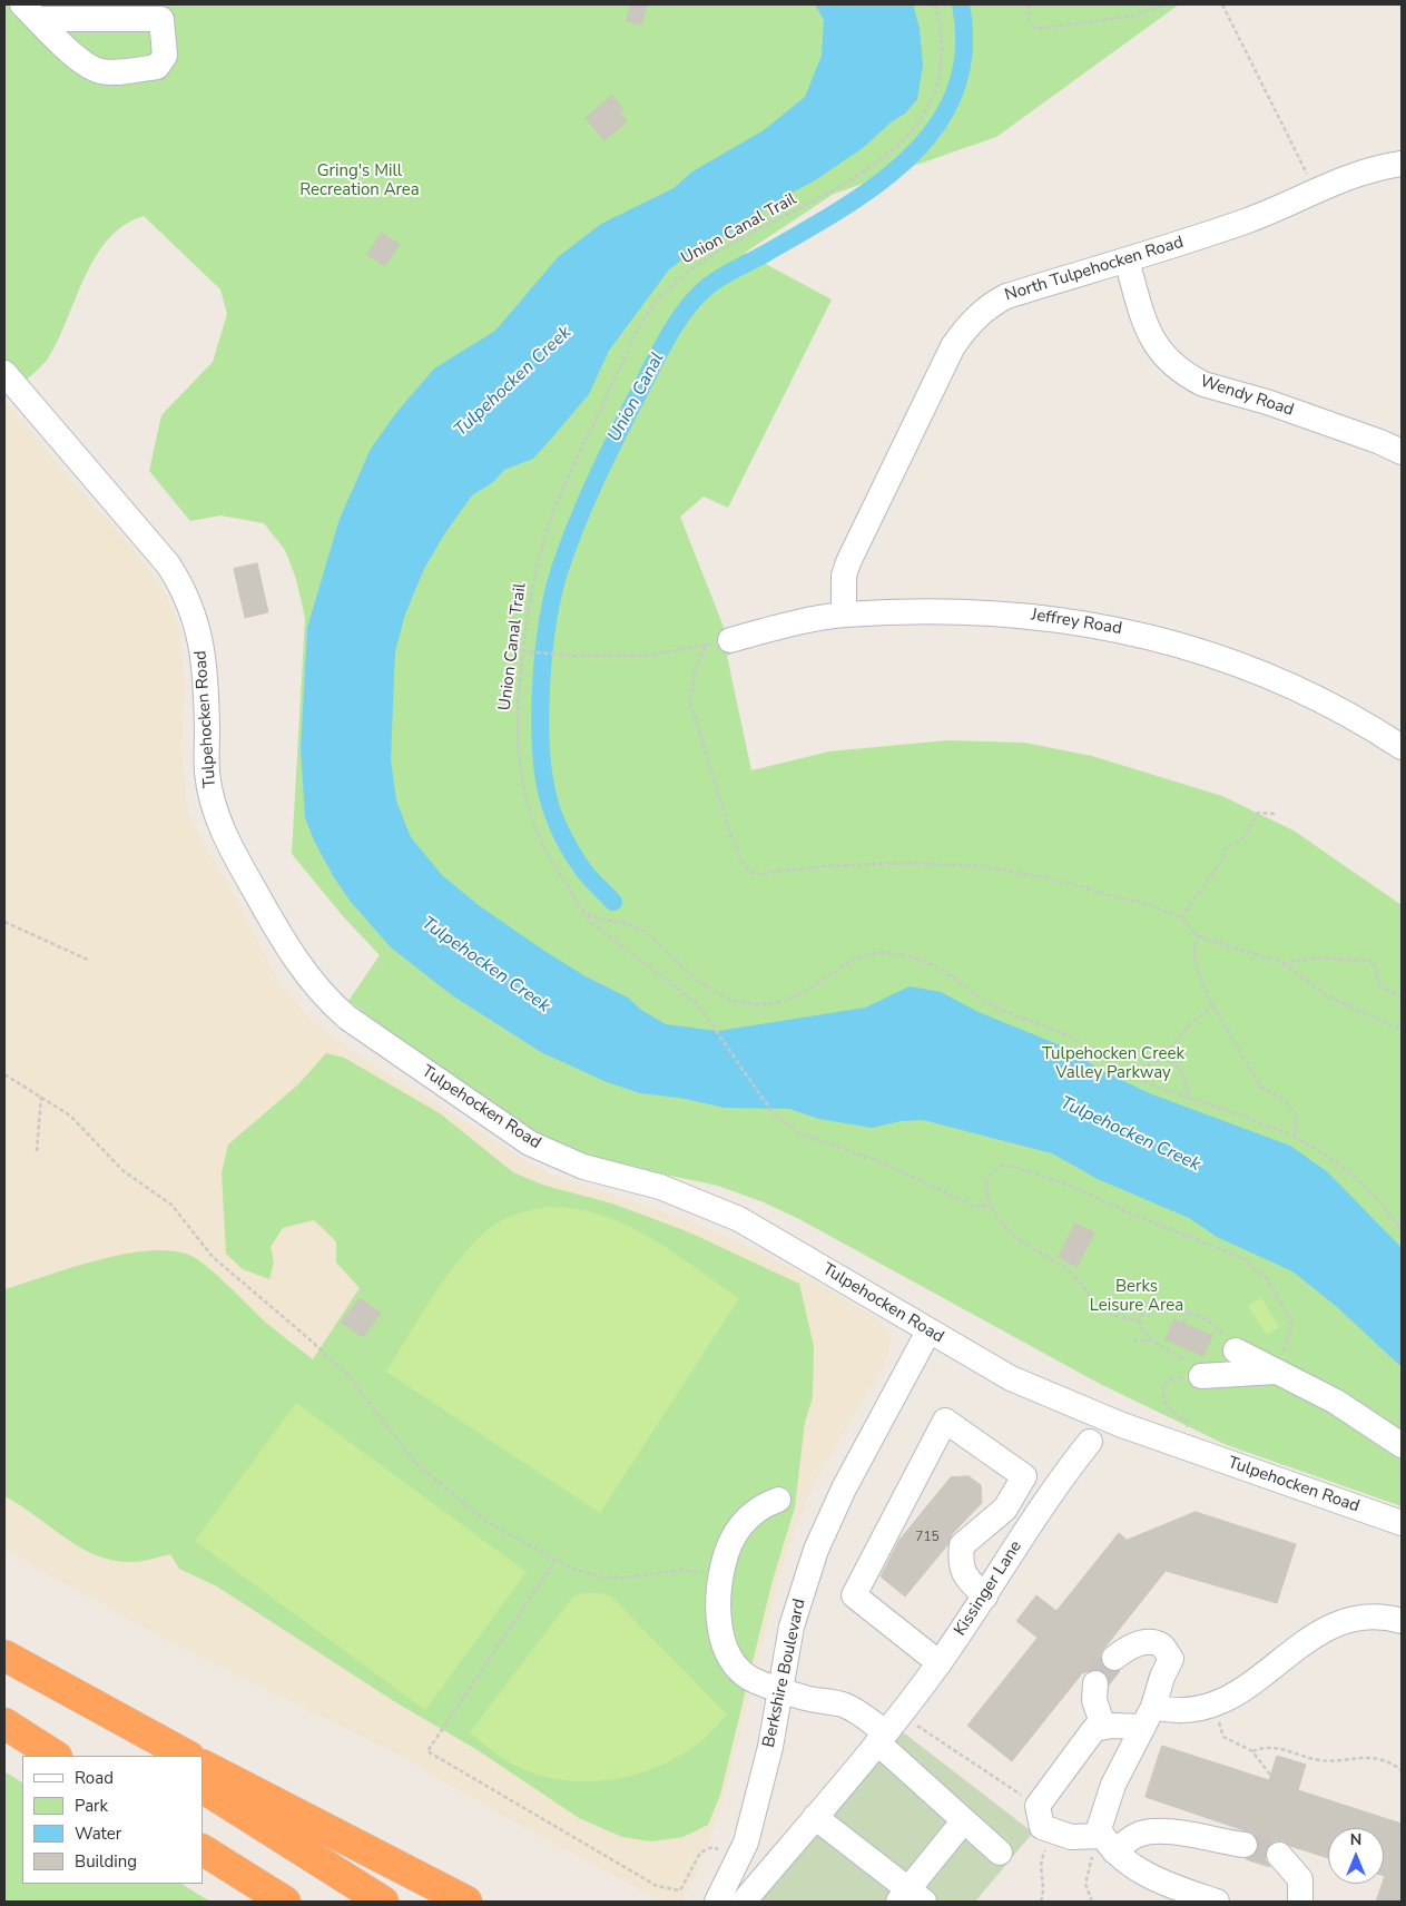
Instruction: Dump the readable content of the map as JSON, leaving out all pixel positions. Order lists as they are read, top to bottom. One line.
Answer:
{"streets":{"street":["North Tulpehocken Road","Wendy Road","Jeffrey Road","Tulpehocken Road","Kissinger Lane","Berkshire Boulevard"],"path":["Union Canal Trail"]},"crossings":[["North Tulpehocken Road","Wendy Road"],["North Tulpehocken Road","Jeffrey Road"],["Tulpehocken Road","Berkshire Boulevard"]],"water":["Tulpehocken Creek","Union Canal"],"parks":["Gring's Mill Recreation Area","Tulpehocken Creek Valley Parkway","Berks Leisure Area"],"house_numbers":["715"],"legend":["Road","Park","Water","Building"],"north":"top"}
